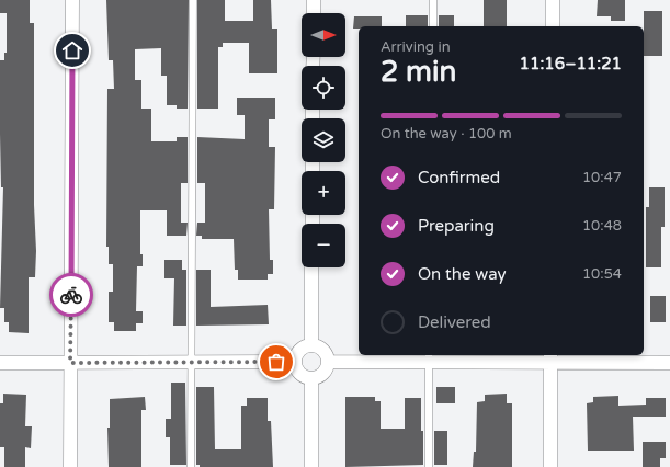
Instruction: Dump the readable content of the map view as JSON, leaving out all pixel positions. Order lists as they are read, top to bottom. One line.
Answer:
{"north":"right","page":{"map_buttons":["+","−"],"heading":["2 min","Arriving in","11:16–11:21"],"bar":"On the way · 100 m","list":[["Confirmed","10:47"],["Preparing","10:48"],["On the way","10:54"],"Delivered"]}}
